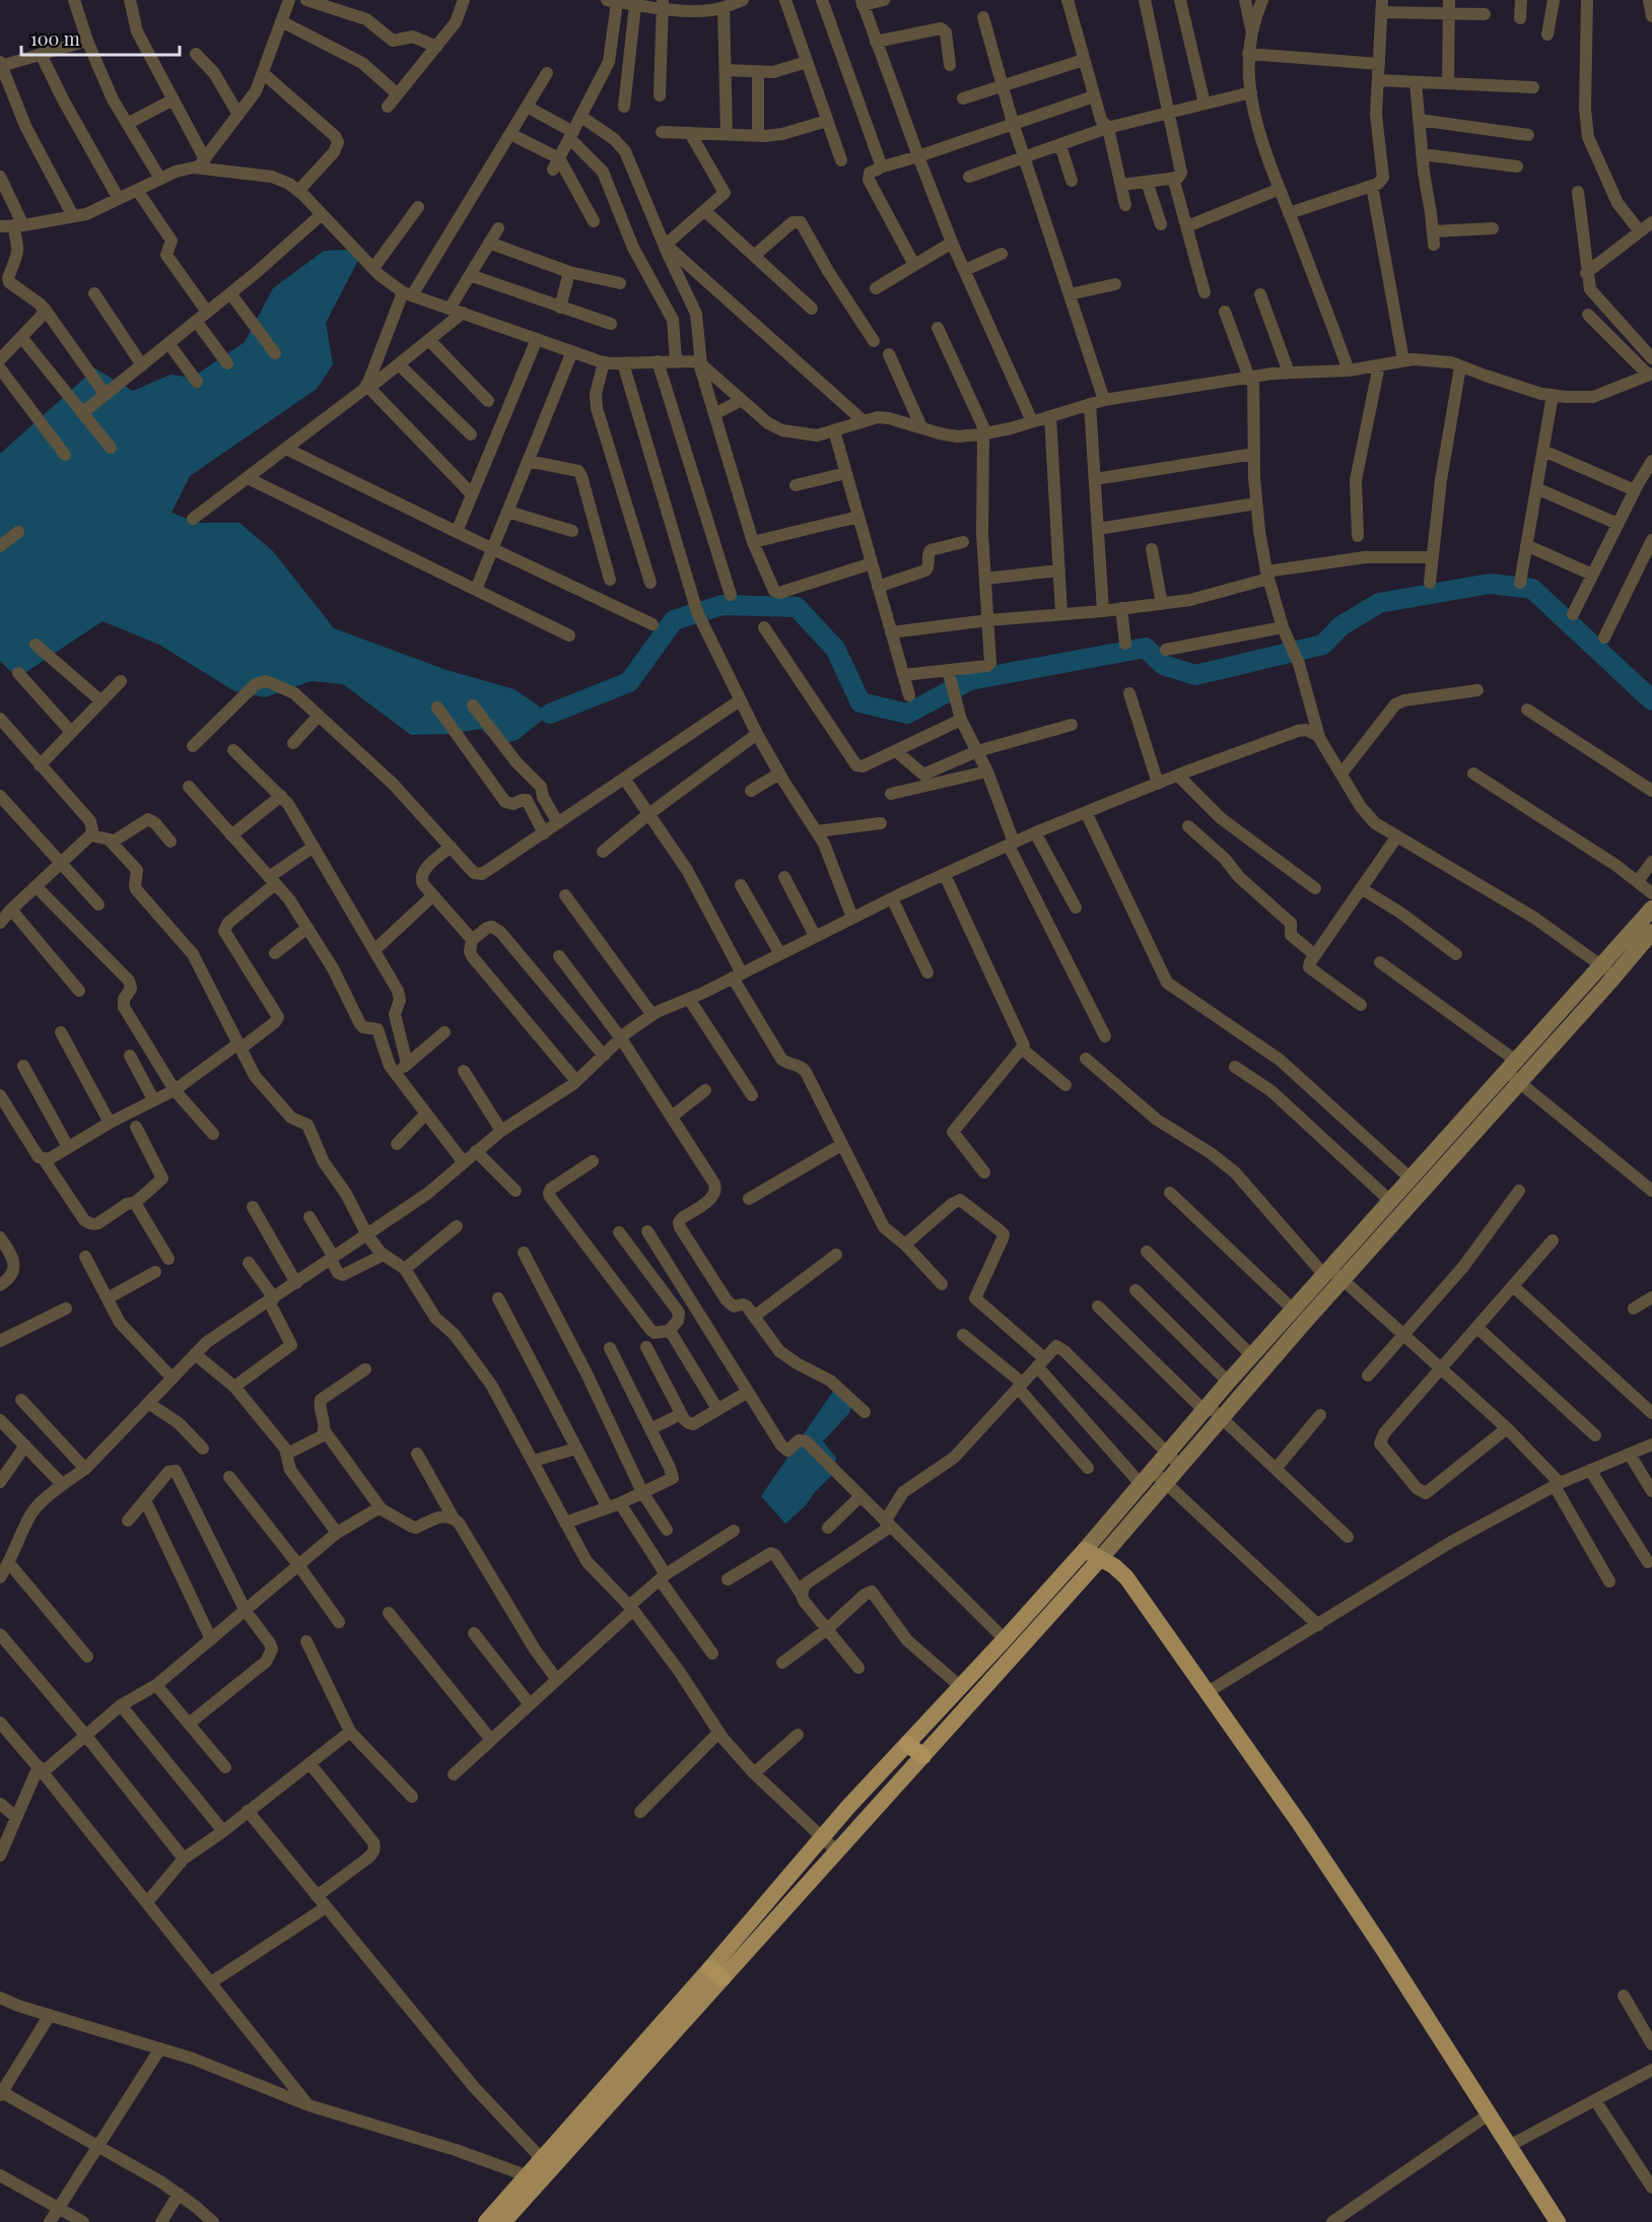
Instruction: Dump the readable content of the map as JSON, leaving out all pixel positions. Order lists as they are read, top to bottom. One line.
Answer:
{"scale_bar":"100 m"}
